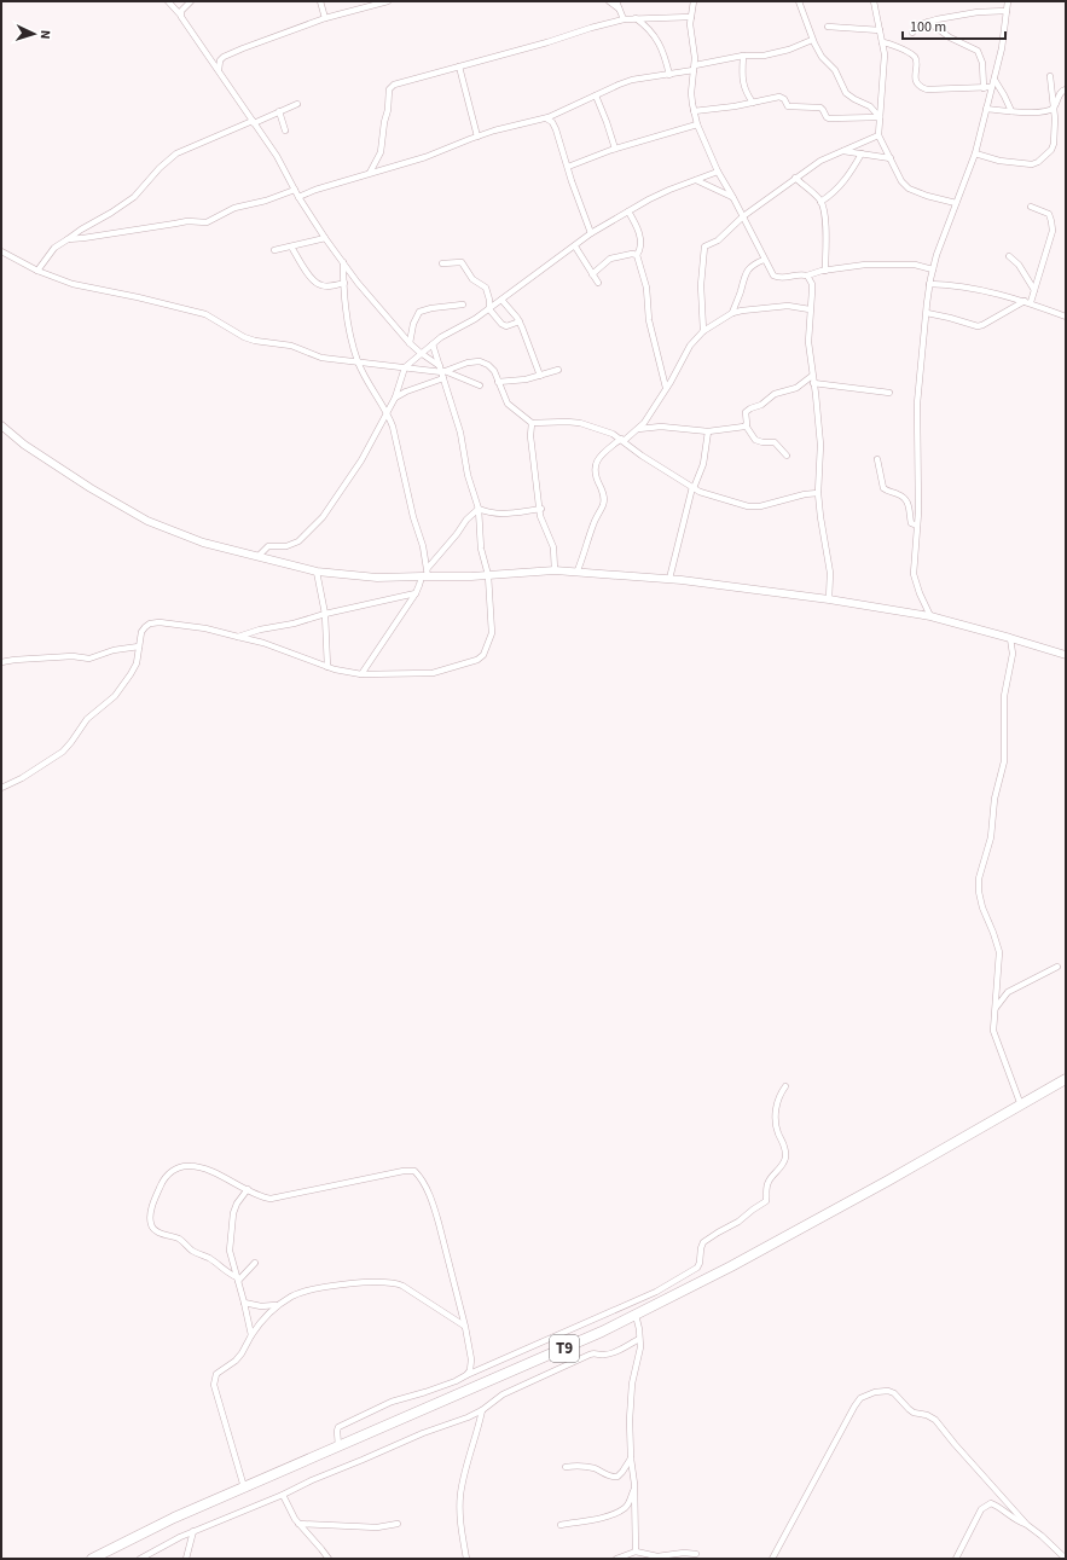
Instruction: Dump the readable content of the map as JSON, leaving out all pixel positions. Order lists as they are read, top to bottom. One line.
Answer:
{"streets":{"highway":["T9"]},"scale_bar":"100 m","north":"right"}
